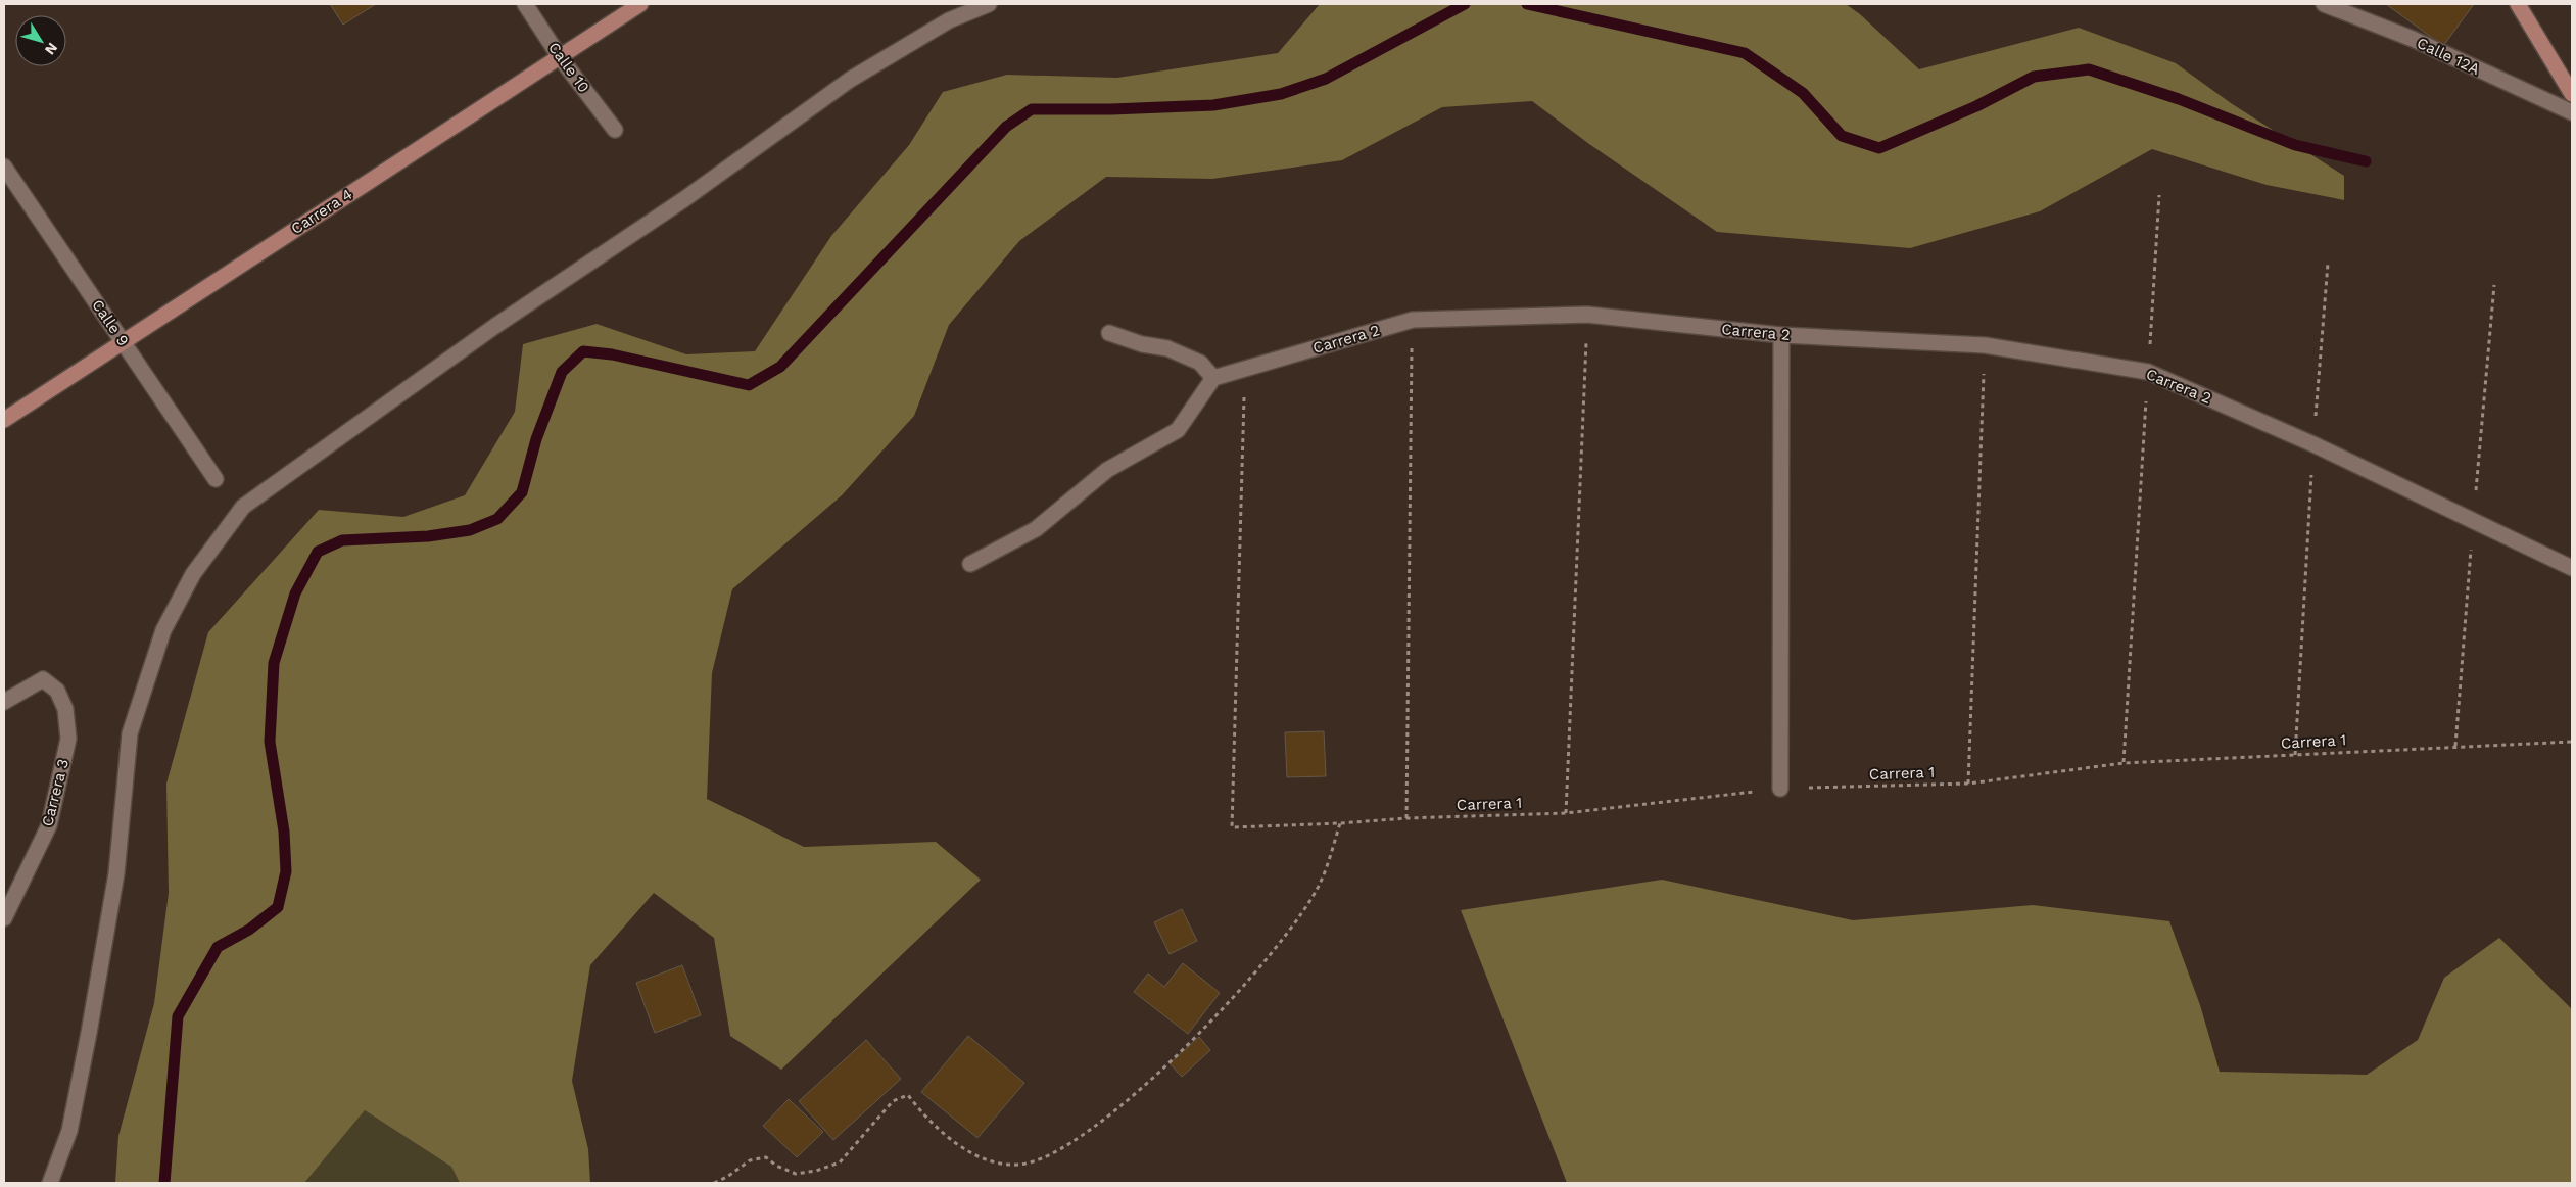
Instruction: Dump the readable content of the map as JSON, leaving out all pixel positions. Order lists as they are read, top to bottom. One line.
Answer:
{"streets":{"main road":["Carrera 4"],"street":["Calle 12A","Calle 10","Calle 9","Carrera 2","Carrera 3"],"path":["Carrera 1"]},"crossings":[["Calle 10","Carrera 4"],["Carrera 4","Calle 9"],["Carrera 2","Carrera 1"]],"north":"bottom right"}
